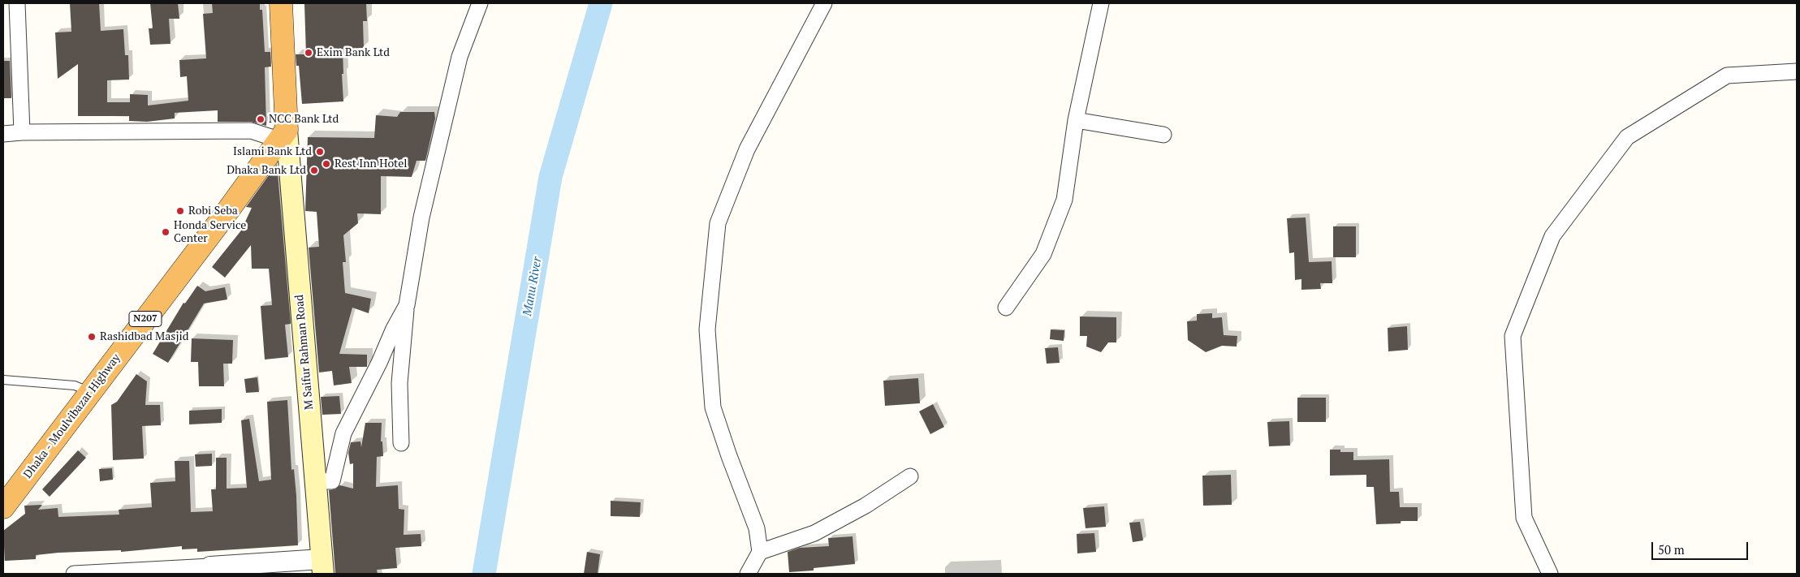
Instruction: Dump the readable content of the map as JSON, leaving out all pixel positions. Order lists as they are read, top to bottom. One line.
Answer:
{"streets":{"highway":["N207","Dhaka - Moulvibazar Highway"],"main road":["M Saifur Rahman Road"]},"crossings":[["M Saifur Rahman Road","Dhaka - Moulvibazar Highway"]],"water":["Manu River"],"places":["Exim Bank Ltd","NCC Bank Ltd","Islami Bank Ltd","Rest Inn Hotel","Dhaka Bank Ltd","Robi Seba","Honda Service Center","Rashidbad Masjid"],"scale_bar":"50 m"}
